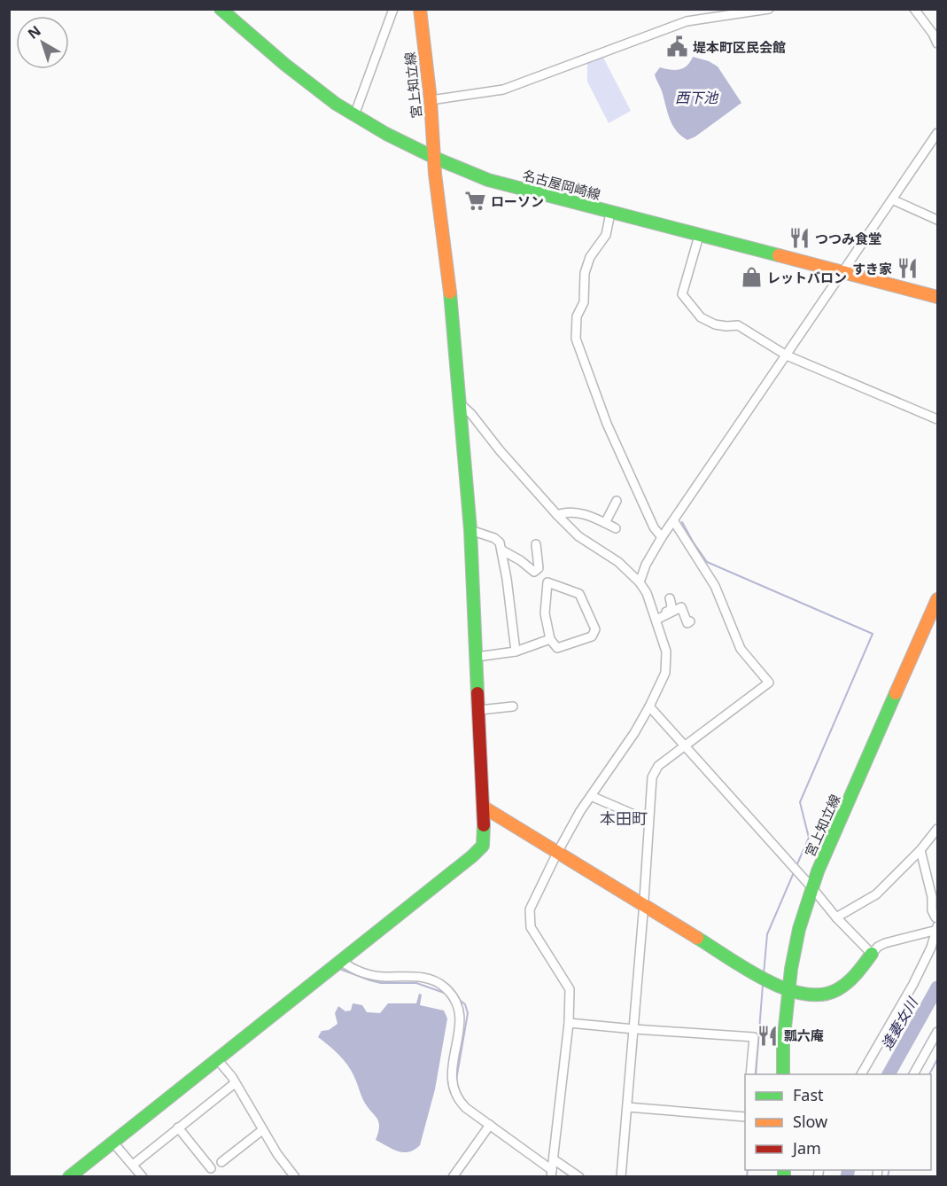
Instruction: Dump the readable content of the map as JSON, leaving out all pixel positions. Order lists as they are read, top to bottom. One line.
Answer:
{"streets":{"street":["宮上知立線","名古屋岡崎線"]},"crossings":[["宮上知立線","名古屋岡崎線"]],"districts":["本田町"],"water":["西下池","逢妻女川"],"places":{"public building":["堤本町区民会館"],"supermarket":["ローソン"],"restaurant":["つつみ食堂","すき家","瓢六庵"],"shop":["レットバロン"]},"legend":["Fast","Slow","Jam"],"north":"top left"}
